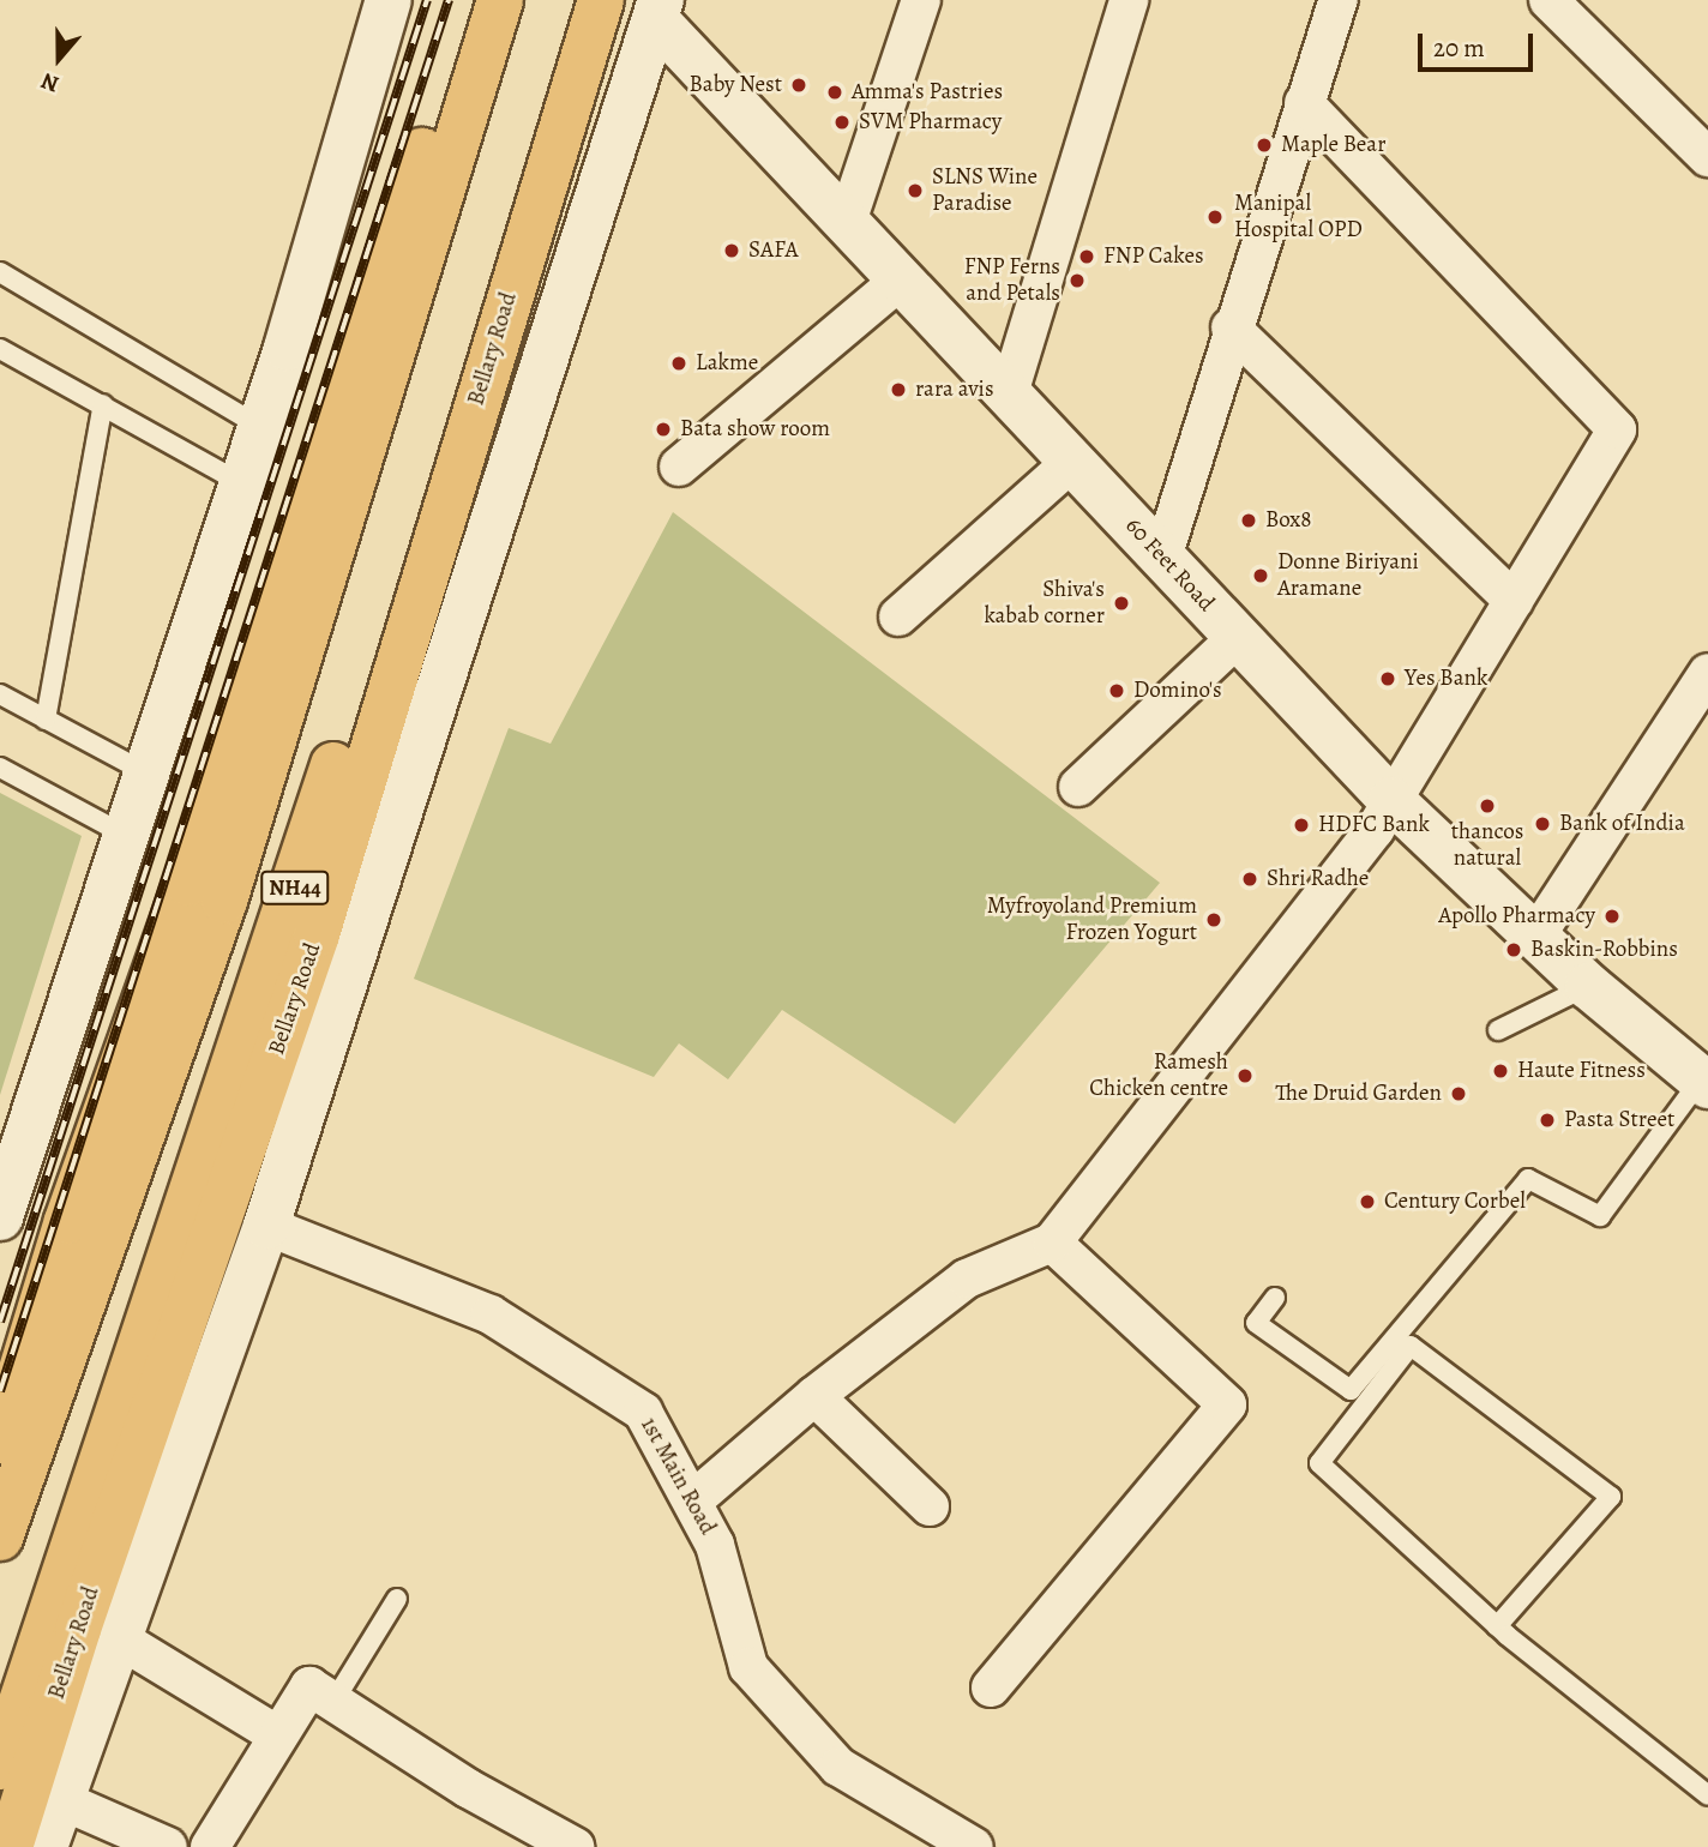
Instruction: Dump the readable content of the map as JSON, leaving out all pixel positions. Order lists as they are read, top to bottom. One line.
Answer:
{"streets":{"highway":["Bellary Road","NH44"],"street":["60 Feet Road","1st Main Road"]},"places":["Baby Nest","Amma's Pastries","SVM Pharmacy","Maple Bear","SLNS Wine Paradise","Manipal Hospital OPD","SAFA","FNP Cakes","FNP Ferns and Petals","Lakme","rara avis","Bata show room","Box8","Donne Biriyani Aramane","Shiva's kabab corner","Yes Bank","Domino's","thancos natural","Bank of India","HDFC Bank","Shri Radhe","Apollo Pharmacy","Myfroyoland Premium Frozen Yogurt","Baskin-Robbins","Haute Fitness","Ramesh Chicken centre","The Druid Garden","Pasta Street","Century Corbel"],"scale_bar":"20 m","north":"bottom"}
